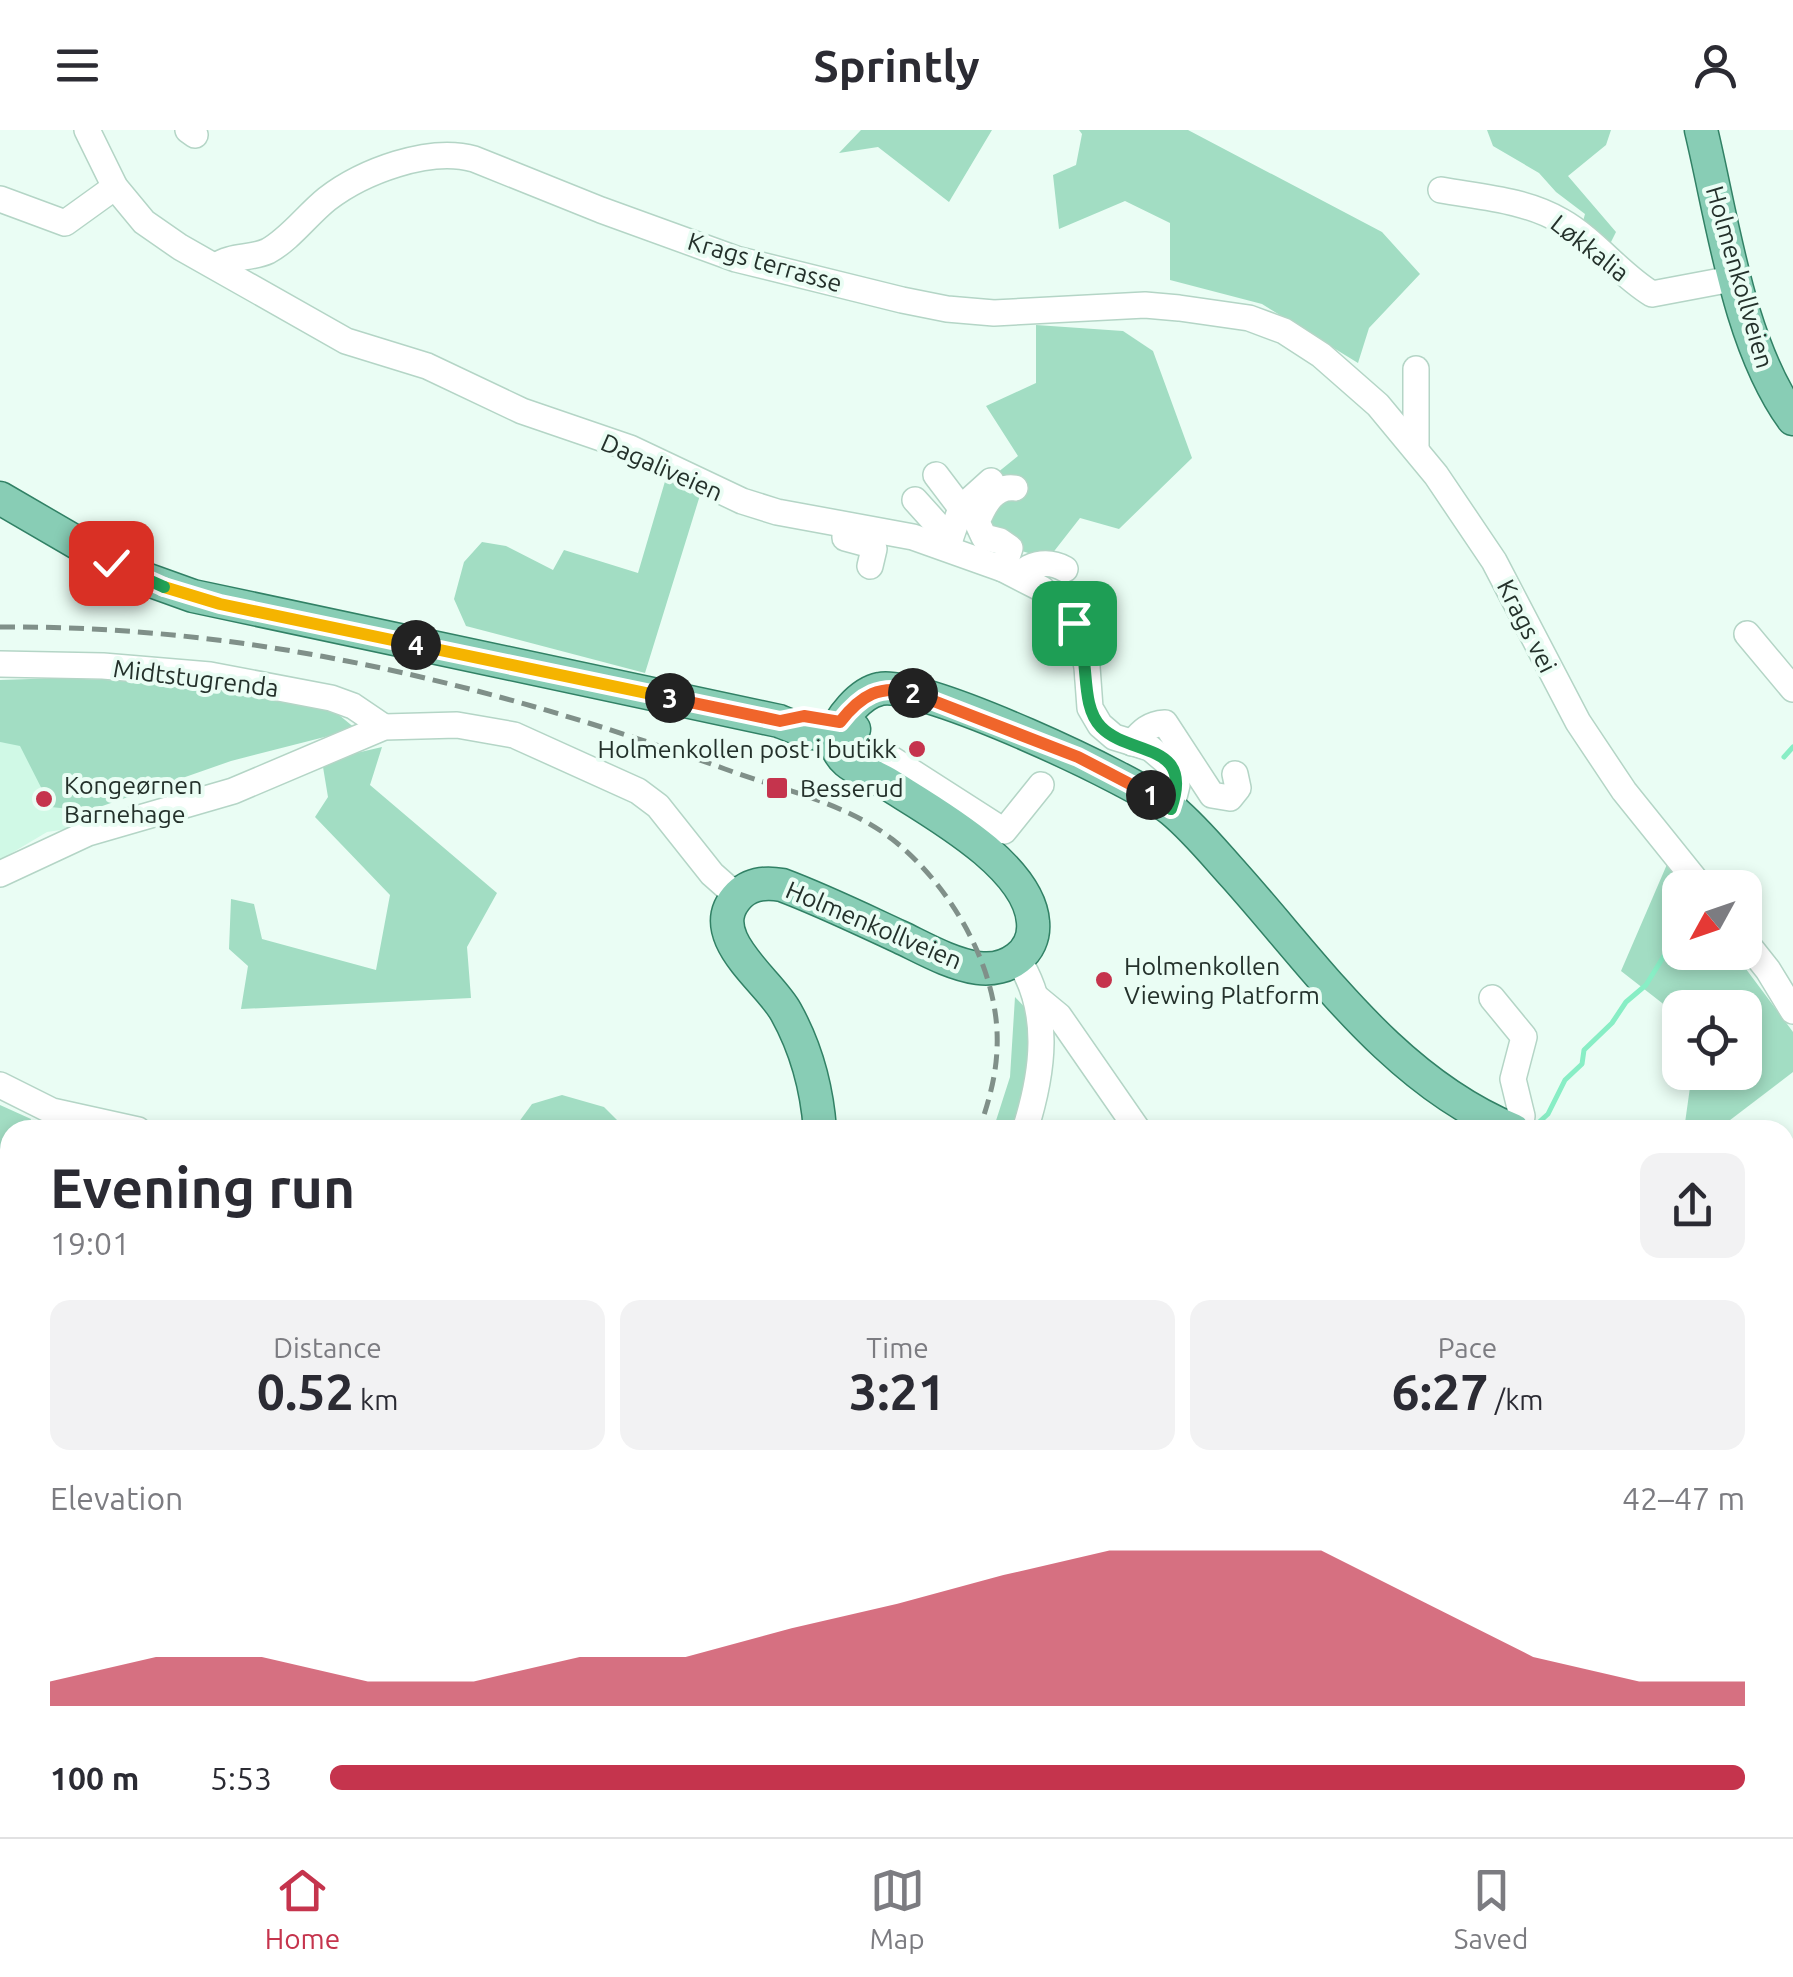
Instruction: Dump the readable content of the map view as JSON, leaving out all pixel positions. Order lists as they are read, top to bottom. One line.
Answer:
{"streets":{"main road":["Holmenkollveien"],"street":["Løkkalia","Krags terrasse","Dagaliveien","Krags vei","Midtstugrenda"]},"crossings":[["Løkkalia","Holmenkollveien"],["Krags terrasse","Dagaliveien"],["Krags terrasse","Krags vei"]],"places":{"other":["Holmenkollen post i butikk","Kongeørnen Barnehage","Holmenkollen Viewing Platform"],"transit":["Besserud"]},"north":"bottom left","page":{"header":"Sprintly","pins":["4","2","3","1"],"heading":["Evening run","19:01"],"stats":[["Distance","0.52 km"],["Time","3:21"],["Pace","6:27 /km"]],"chart":["Elevation","42–47 m"],"list":[{"name":"100 m","note":"5:53"}],"tabs":["Home","Map","Saved"]}}
